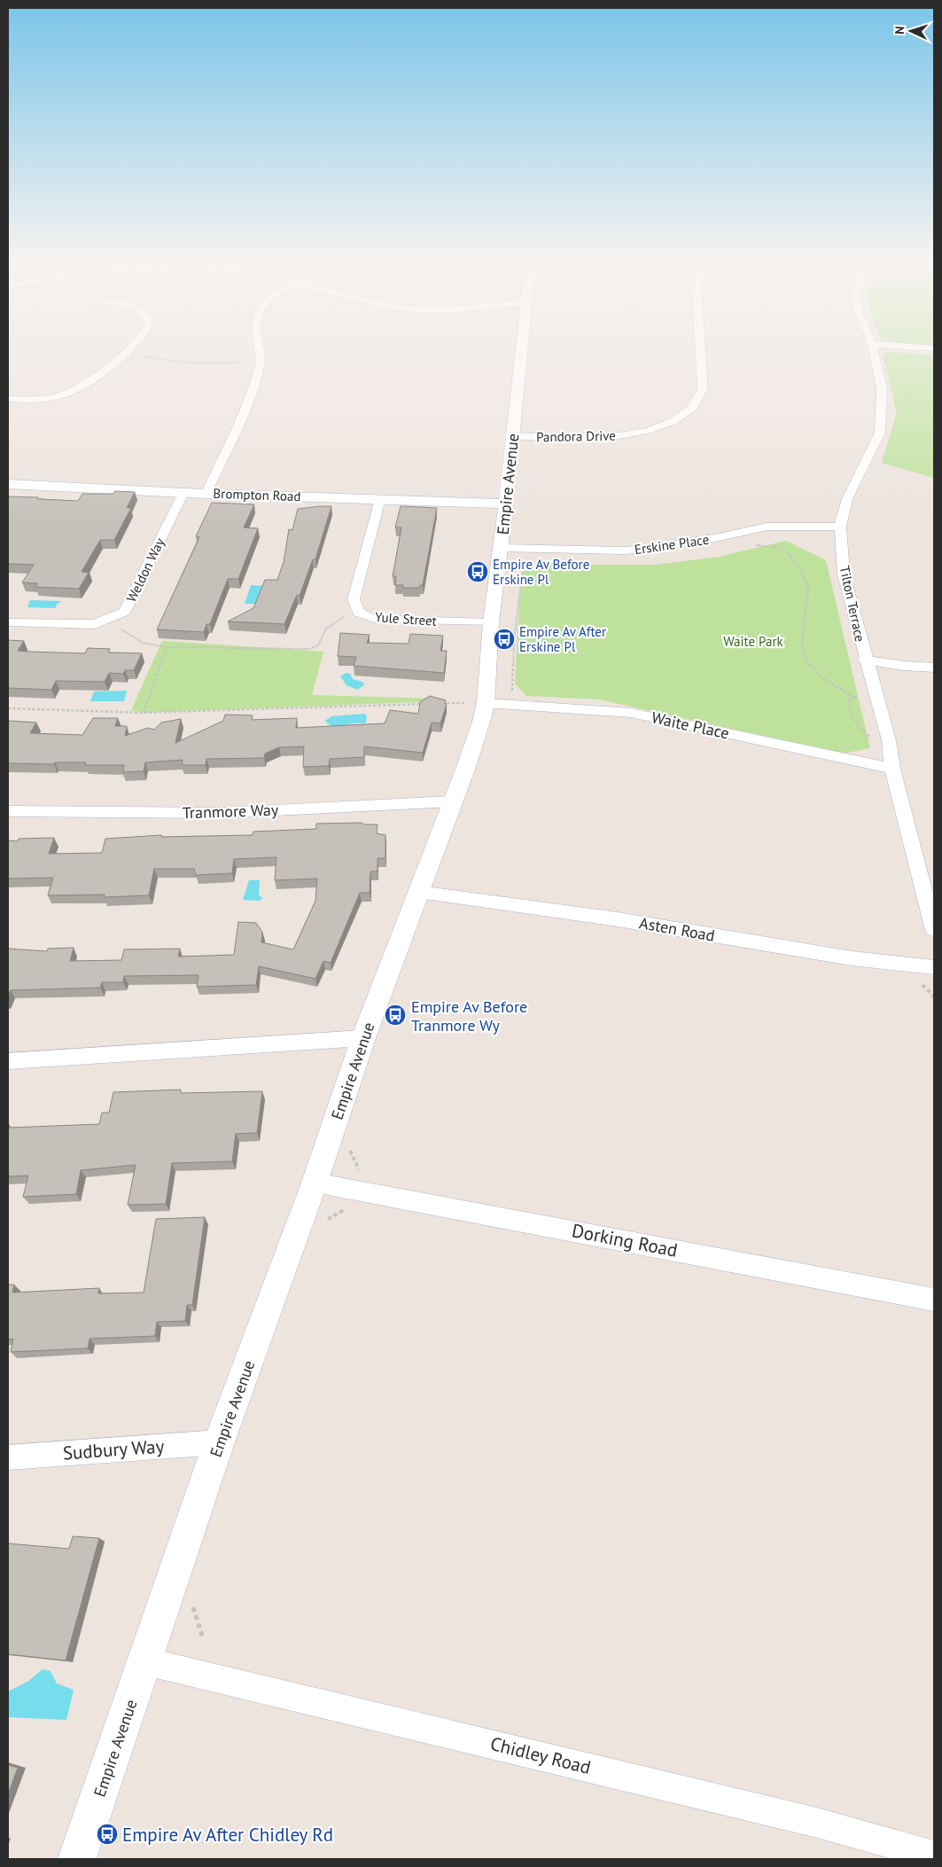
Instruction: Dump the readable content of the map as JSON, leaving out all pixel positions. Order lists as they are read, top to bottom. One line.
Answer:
{"streets":{"street":["Pandora Drive","Empire Avenue","Brompton Road","Erskine Place","Weldon Way","Tilton Terrace","Yule Street","Waite Place","Tranmore Way","Asten Road","Dorking Road","Sudbury Way","Chidley Road"]},"crossings":[["Pandora Drive","Empire Avenue"],["Empire Avenue","Brompton Road"],["Empire Avenue","Erskine Place"],["Empire Avenue","Yule Street"],["Empire Avenue","Waite Place"],["Empire Avenue","Tranmore Way"],["Empire Avenue","Asten Road"],["Empire Avenue","Dorking Road"],["Empire Avenue","Sudbury Way"],["Empire Avenue","Chidley Road"],["Brompton Road","Weldon Way"],["Brompton Road","Yule Street"],["Erskine Place","Tilton Terrace"],["Tilton Terrace","Waite Place"]],"parks":["Waite Park"],"places":{"bus stop":["Empire Av Before Erskine Pl","Empire Av After Erskine Pl","Empire Av Before Tranmore Wy","Empire Av After Chidley Rd"]},"north":"left"}
